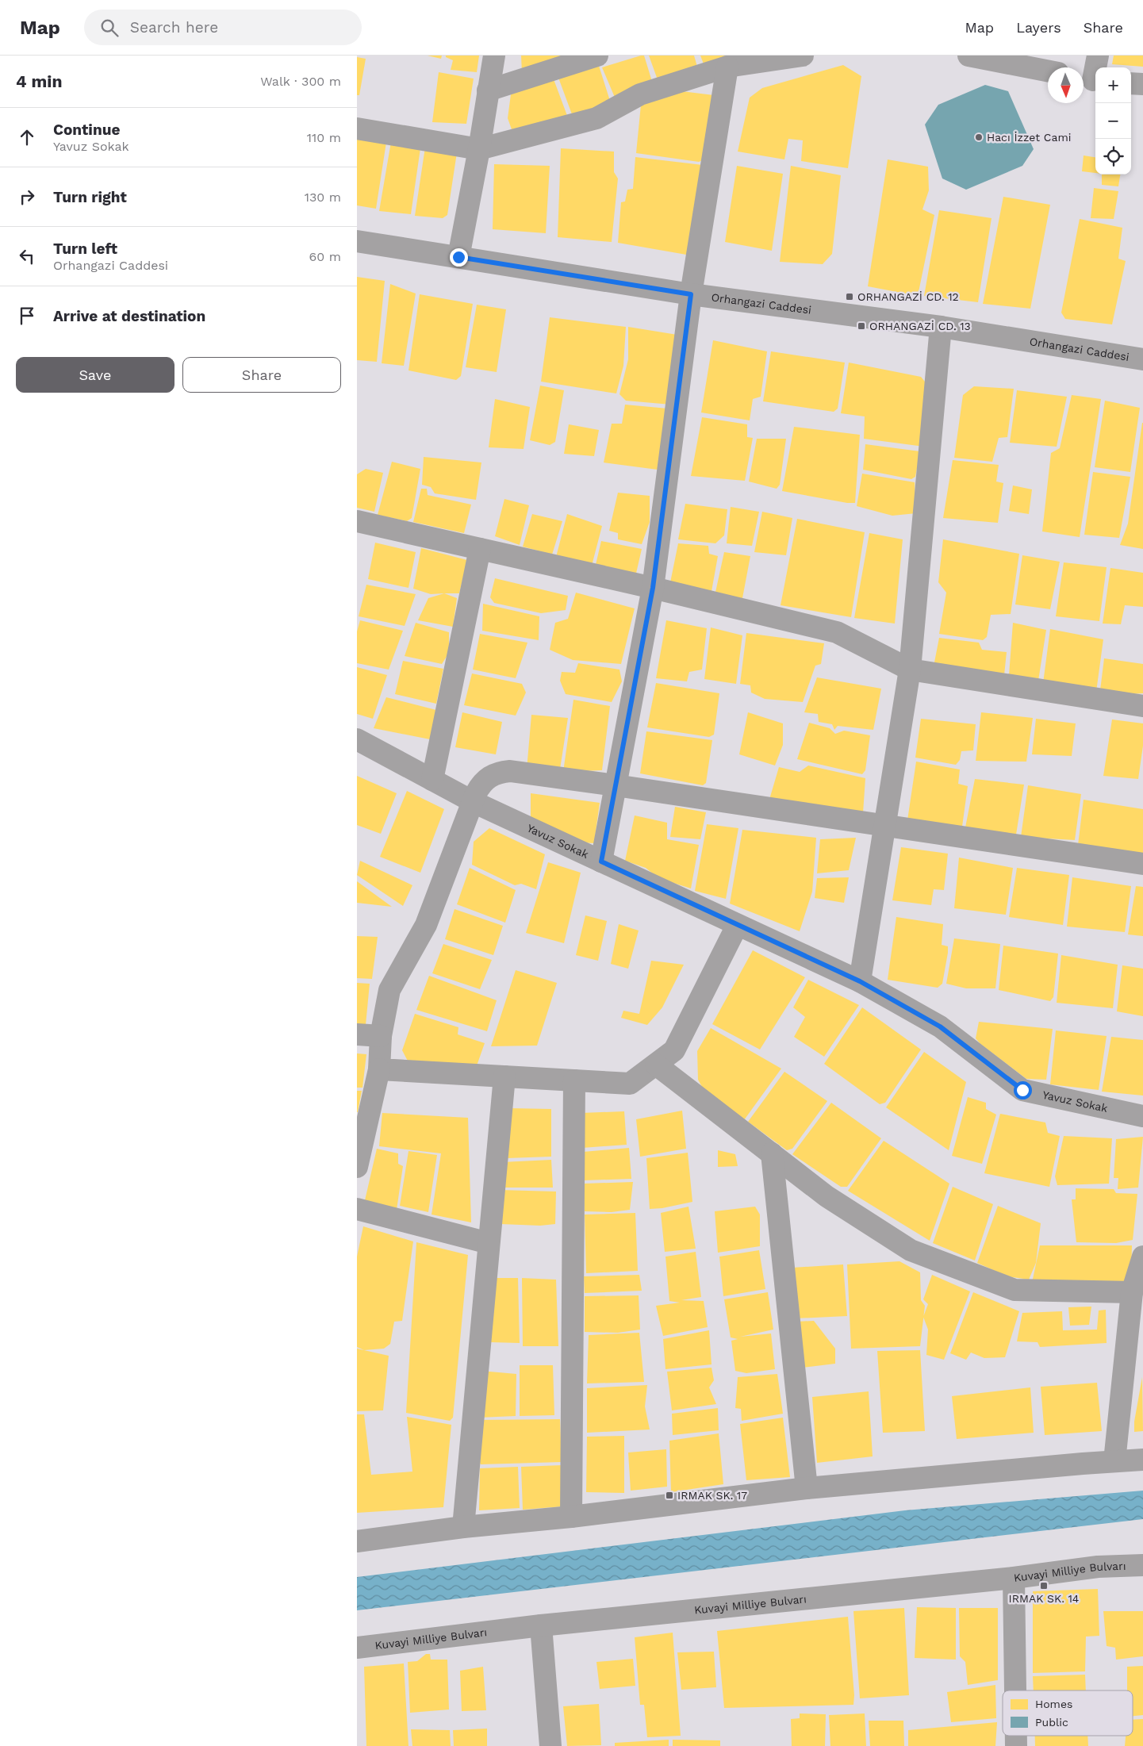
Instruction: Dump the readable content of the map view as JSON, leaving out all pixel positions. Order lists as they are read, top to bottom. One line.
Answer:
{"streets":{"street":["Orhangazi Caddesi","Yavuz Sokak","Kuvayi Milliye Bulvarı"]},"places":{"other":["Hacı İzzet Cami"],"transit":["ORHANGAZİ CD. 12","ORHANGAZİ CD. 13","IRMAK SK. 17","IRMAK SK. 14"]},"legend":["Homes","Public"],"north":"bottom","page":{"header":"Map","search":"Search here","nav":["Map","Layers","Share"],"heading":["4 min","Walk · 300 m"],"map_buttons":["+","−"],"list":[["Continue","Yavuz Sokak","110 m"],["Turn right","130 m"],["Turn left","Orhangazi Caddesi","60 m"],"Arrive at destination"],"buttons":["Save","Share"]}}
